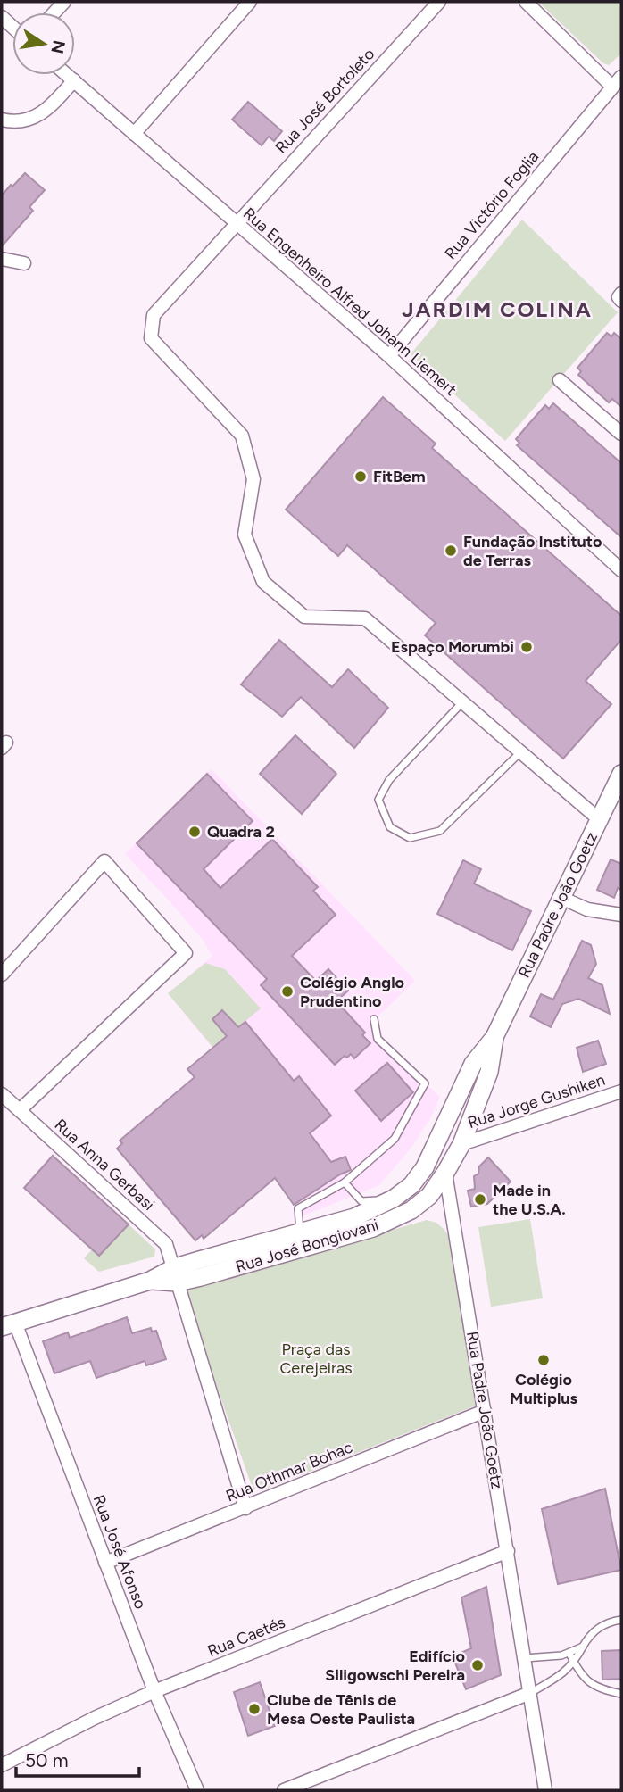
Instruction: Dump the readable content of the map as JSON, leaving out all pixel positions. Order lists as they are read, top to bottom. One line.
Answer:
{"streets":{"street":["Rua José Bortoleto","Rua Victório Foglia","Rua Engenheiro Alfred Johann Liemert","Rua Padre João Goetz","Rua Jorge Gushiken","Rua Anna Gerbasi","Rua José Bongiovani","Rua Othmar Bohac","Rua José Afonso","Rua Caetés"]},"crossings":[["Rua José Bortoleto","Rua Engenheiro Alfred Johann Liemert"],["Rua José Bortoleto","Rua Padre João Goetz"],["Rua Victório Foglia","Rua Engenheiro Alfred Johann Liemert"],["Rua Padre João Goetz","Rua Jorge Gushiken"],["Rua Padre João Goetz","Rua José Bongiovani"],["Rua Padre João Goetz","Rua Othmar Bohac"],["Rua Padre João Goetz","Rua Caetés"],["Rua Anna Gerbasi","Rua José Bongiovani"],["Rua Anna Gerbasi","Rua Othmar Bohac"],["Rua José Bongiovani","Rua José Afonso"],["Rua Othmar Bohac","Rua José Afonso"],["Rua José Afonso","Rua Caetés"]],"districts":["JARDIM COLINA"],"parks":["Praça das Cerejeiras"],"places":["FitBem","Fundação Instituto de Terras","Espaço Morumbi","Quadra 2","Colégio Anglo Prudentino","Made in the U.S.A.","Colégio Multiplus","Edifício Siligowschi Pereira","Clube de Tênis de Mesa Oeste Paulista"],"scale_bar":"50 m","north":"right"}
